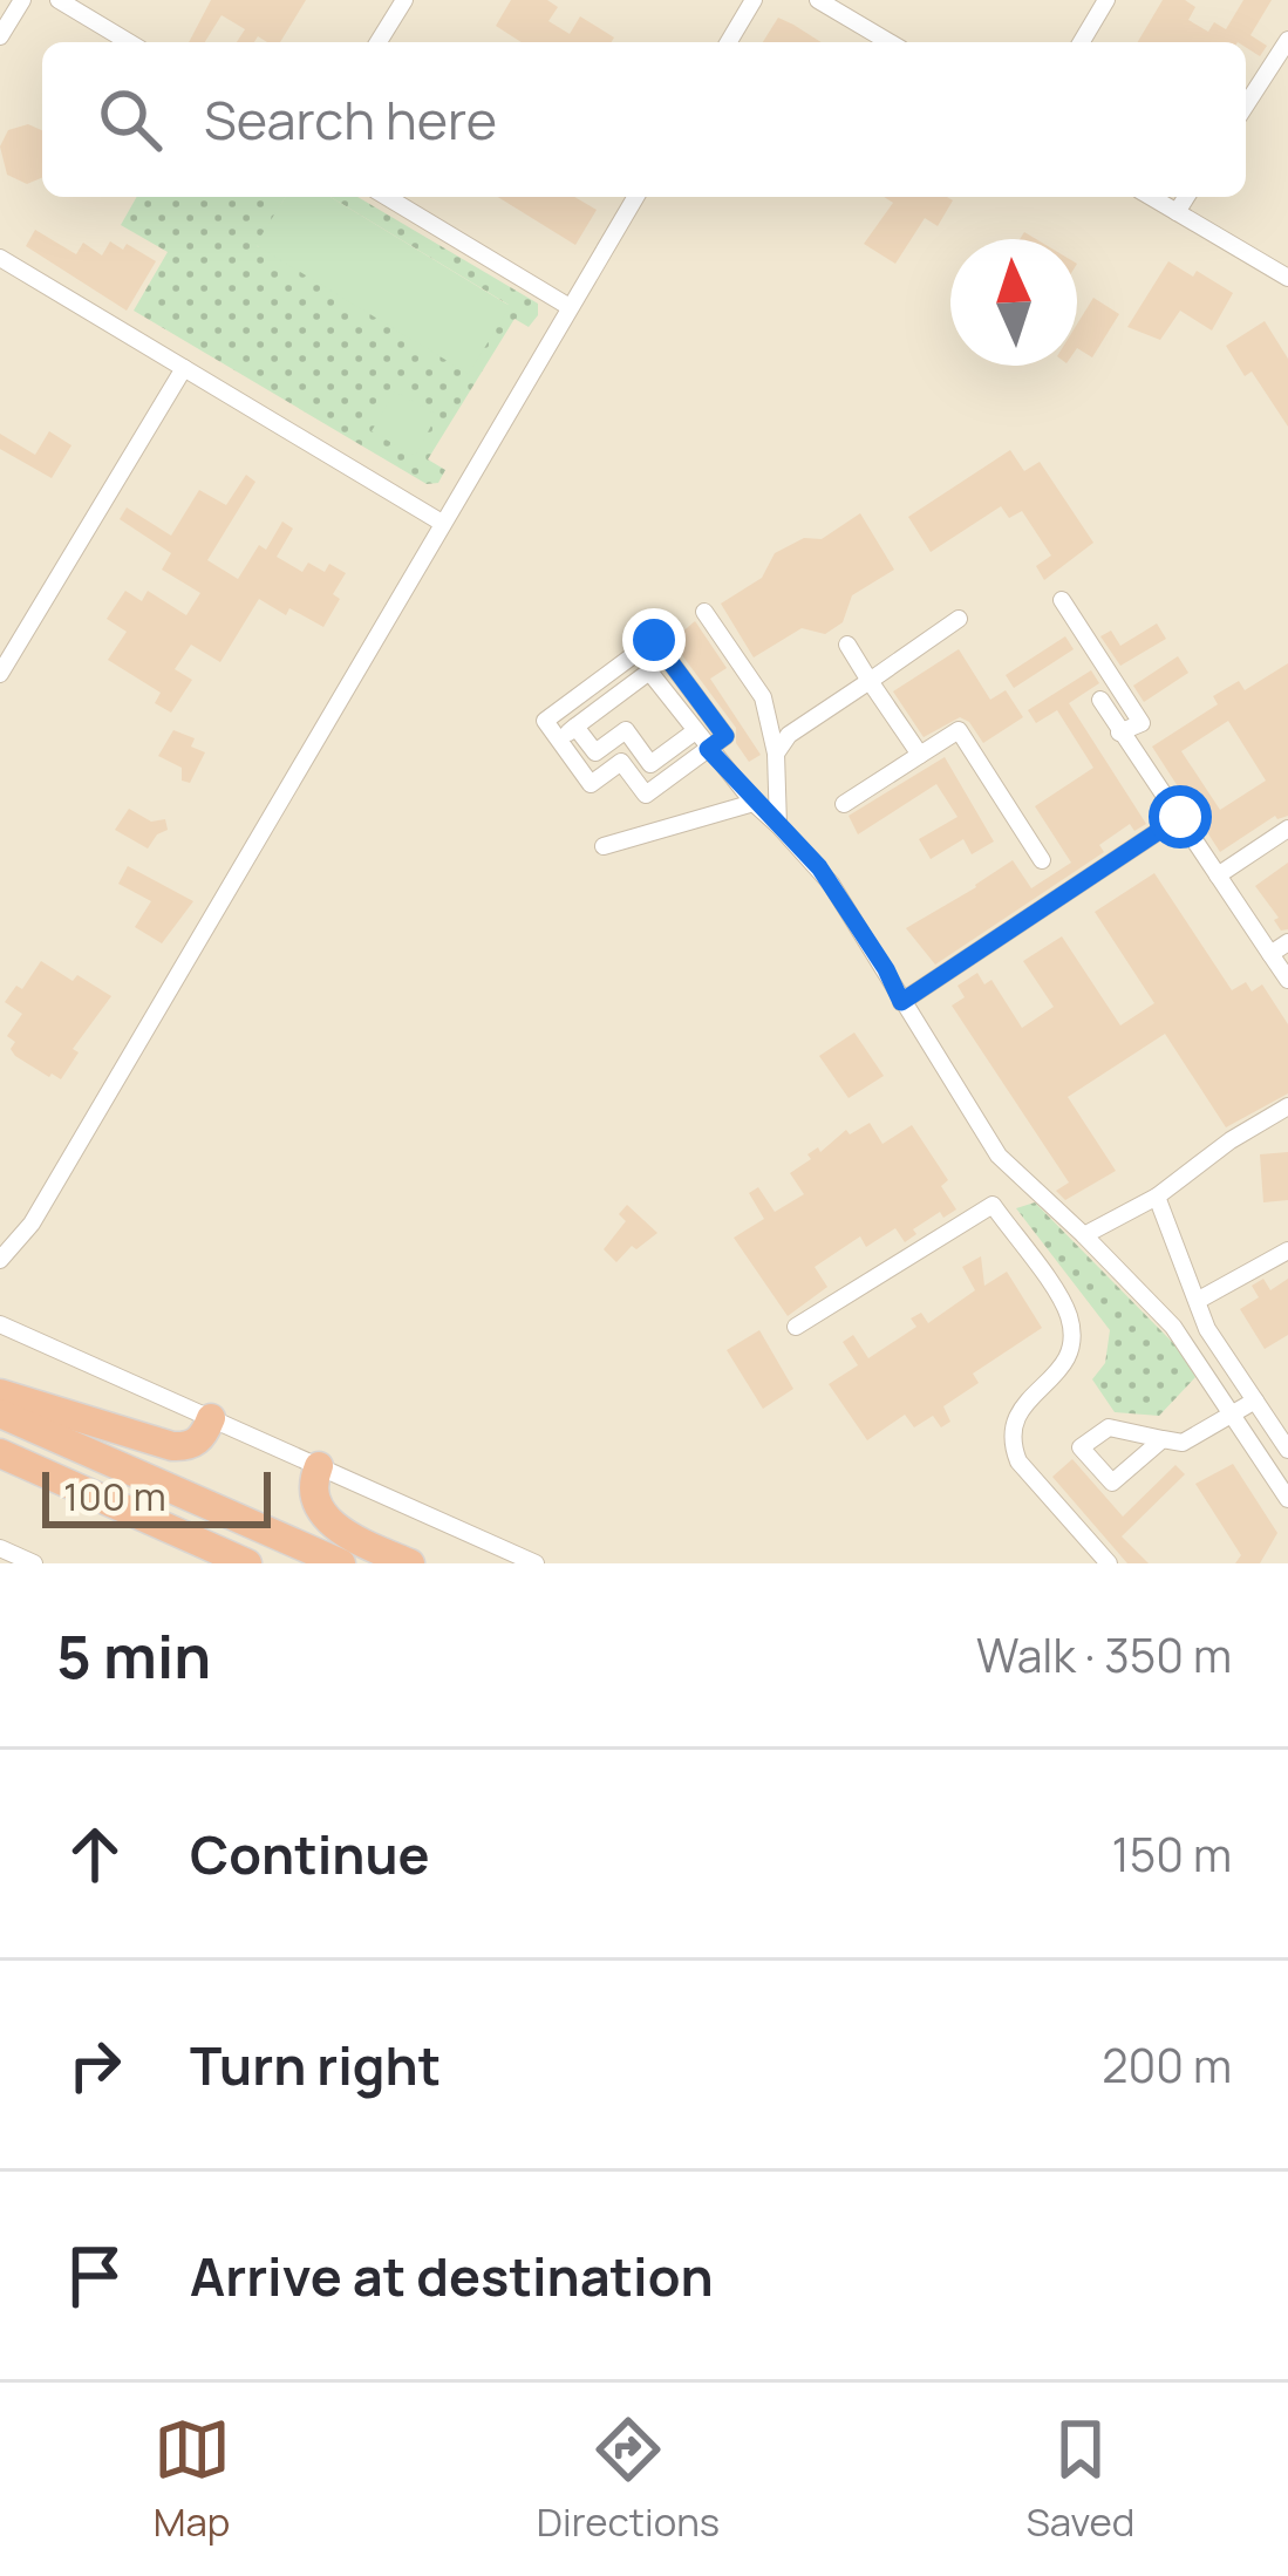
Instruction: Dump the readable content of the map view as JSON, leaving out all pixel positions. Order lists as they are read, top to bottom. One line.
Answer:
{"scale_bar":"100 m","north":"top","page":{"search":"Search here","scale":"100 m","heading":["5 min","Walk · 350 m"],"list":[["Continue","150 m"],["Turn right","200 m"],"Arrive at destination"],"nav":["Map","Directions","Saved"]}}
